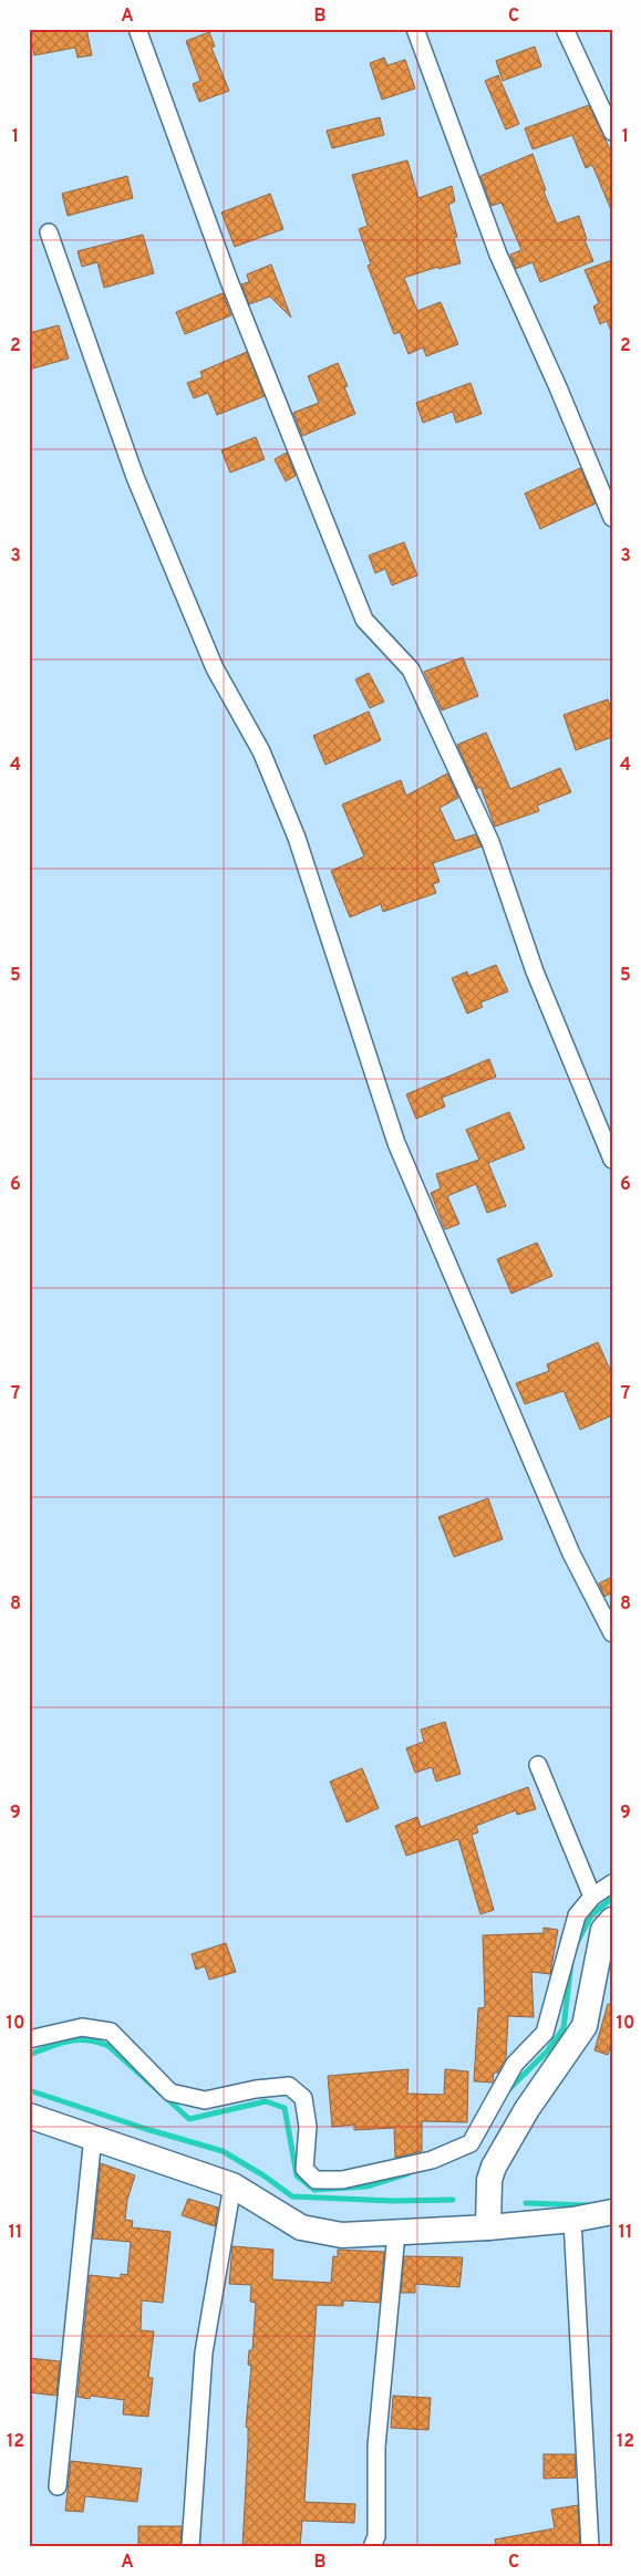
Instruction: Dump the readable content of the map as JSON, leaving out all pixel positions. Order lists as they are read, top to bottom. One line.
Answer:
{"grid":{"columns":["A","B","C"],"rows":["1","2","3","4","5","6","7","8","9","10","11","12"]}}
